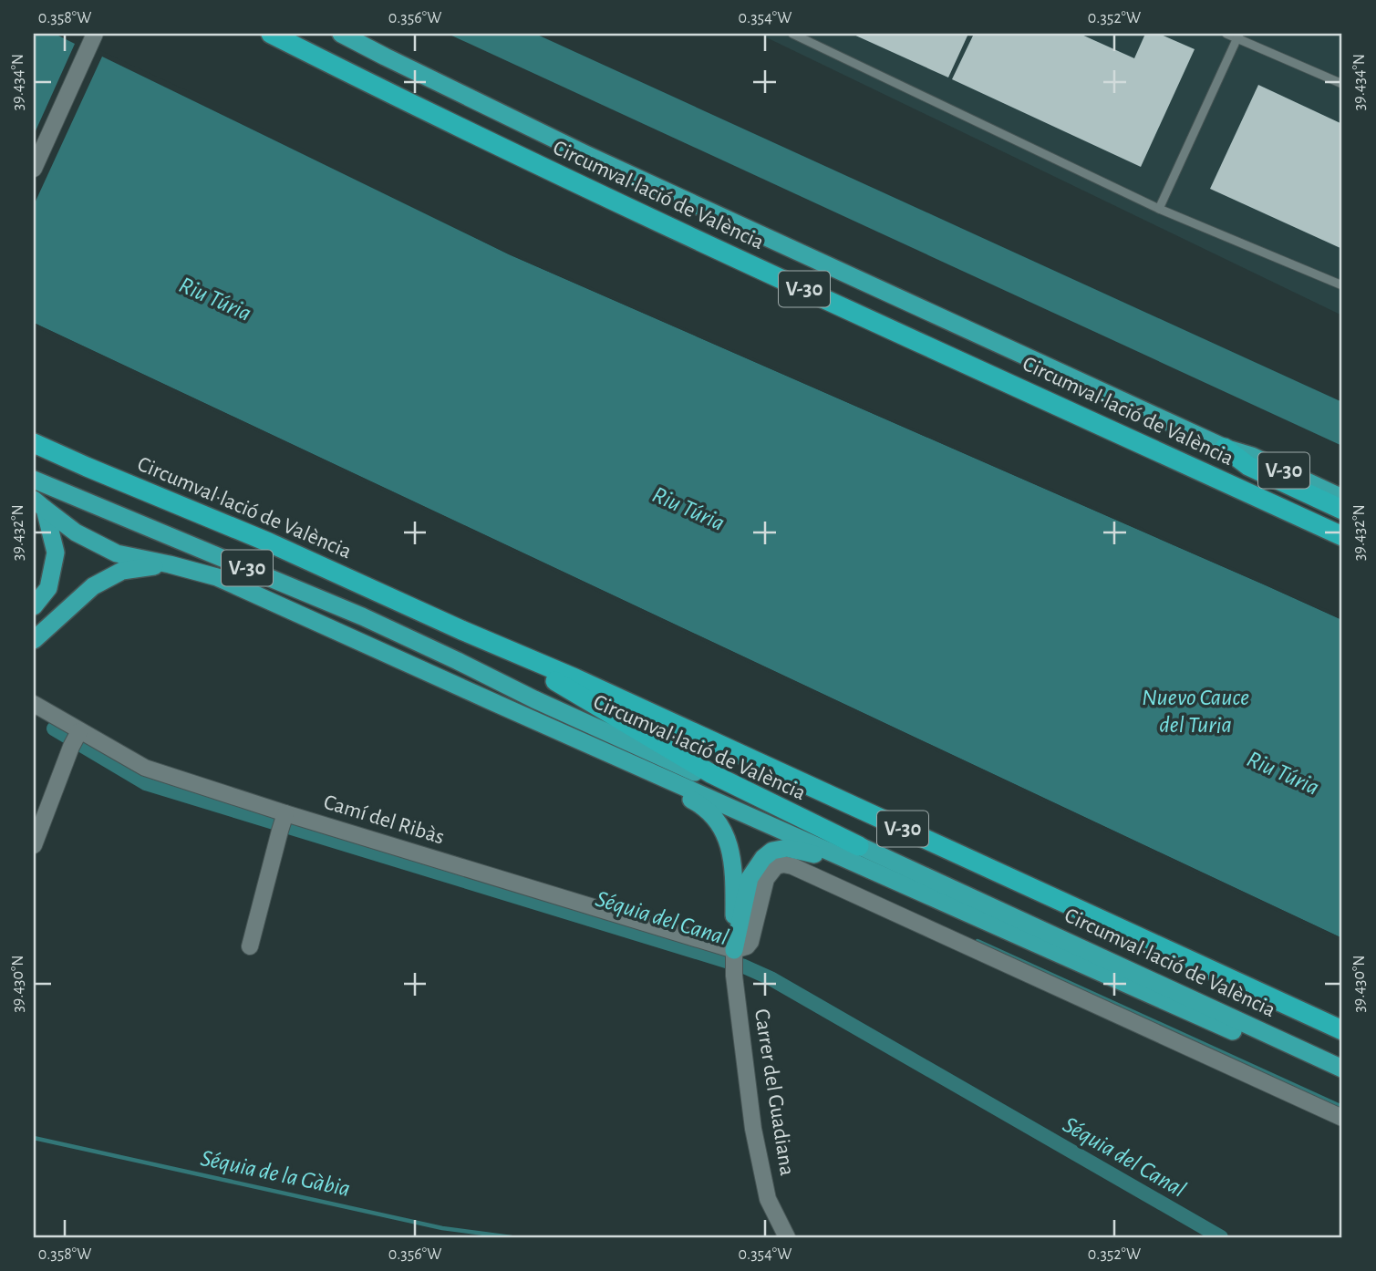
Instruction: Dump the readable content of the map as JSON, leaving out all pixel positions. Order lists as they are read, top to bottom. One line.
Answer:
{"streets":{"highway":["Circumval·lació de València","V-30"],"street":["Camí del Ribàs","Carrer del Guadiana"]},"crossings":[["Camí del Ribàs","Carrer del Guadiana"]],"water":["Riu Túria","Nuevo Cauce del Turia","Séquia del Canal","Séquia de la Gàbia"],"coordinates":["0.358°W","0.356°W","0.354°W","0.352°W","39.434°N","39.432°N","39.430°N"]}
